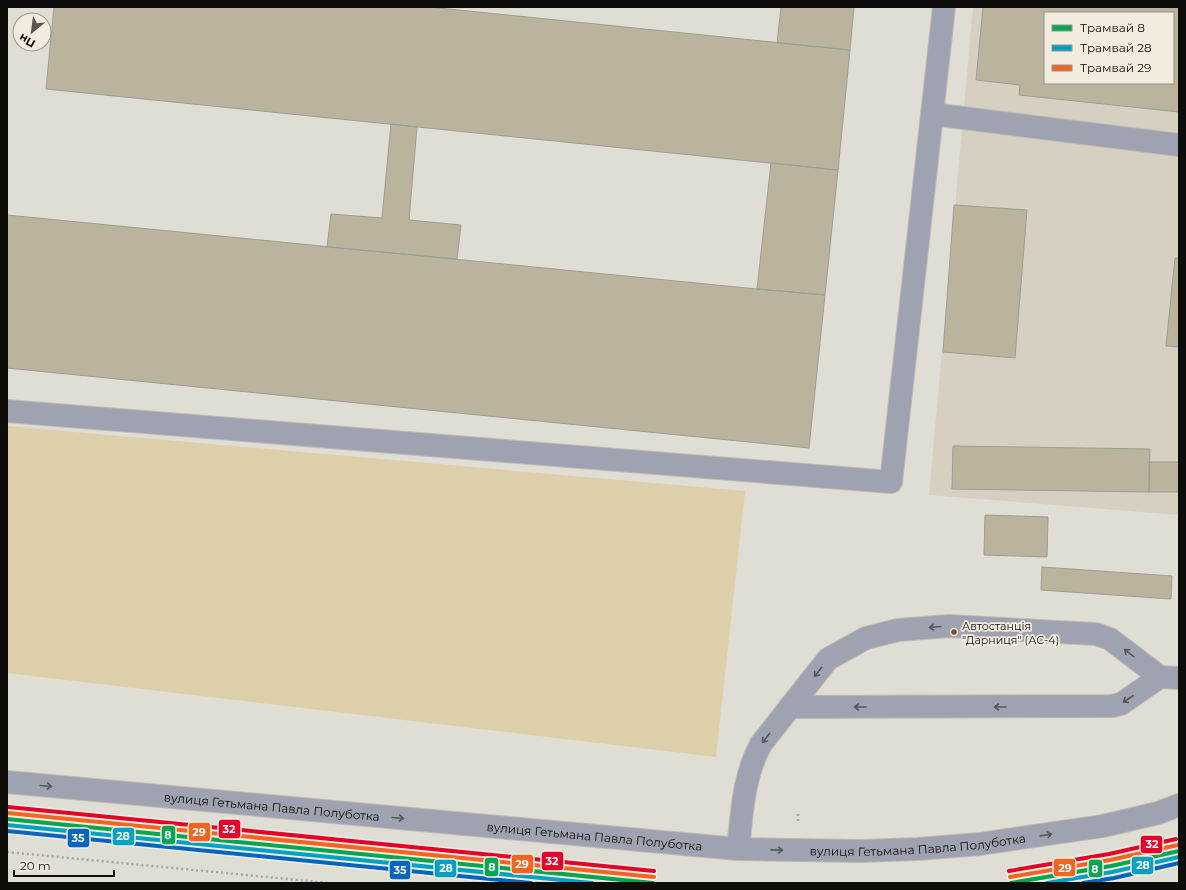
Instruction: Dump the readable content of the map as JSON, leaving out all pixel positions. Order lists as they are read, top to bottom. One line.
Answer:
{"streets":{"street":["вулиця Гетьмана Павла Полуботка"]},"one_way":["вулиця Гетьмана Павла Полуботка"],"places":["Автостанція \"Дарниця\" (АС-4)"],"lines":["transit line 32","tram line 29","tram line 8","tram line 28","transit line 35"],"legend":["Трамвай 8","Трамвай 28","Трамвай 29"],"scale_bar":"20 m","north":"bottom left"}
